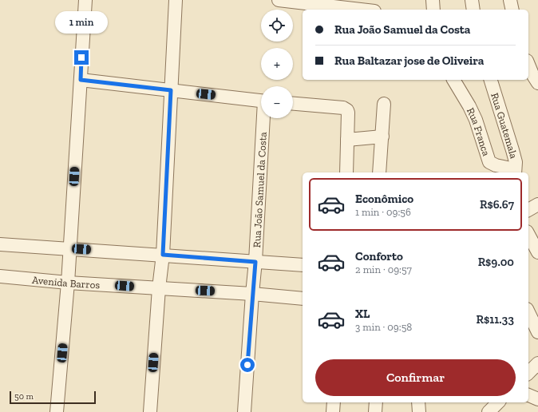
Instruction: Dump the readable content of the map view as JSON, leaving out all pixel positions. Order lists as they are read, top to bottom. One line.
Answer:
{"streets":{"street":["Rua Guatemala","Rua Franca","Rua João Samuel da Costa","Avenida Barros"]},"crossings":[["Rua Guatemala","Rua Franca"],["Rua João Samuel da Costa","Avenida Barros"]],"scale_bar":"50 m","page":{"map_buttons":["+","−"],"banner":["Rua João Samuel da Costa","Rua Baltazar jose de Oliveira"],"bubble":"1 min","list":[{"name":"Econômico","note":"1 min · 09:56","value":"R$6.67"},{"name":"Conforto","note":"2 min · 09:57","value":"R$9.00"},{"name":"XL","note":"3 min · 09:58","value":"R$11.33"}],"buttons":"Confirmar","scale":"50 m"}}
